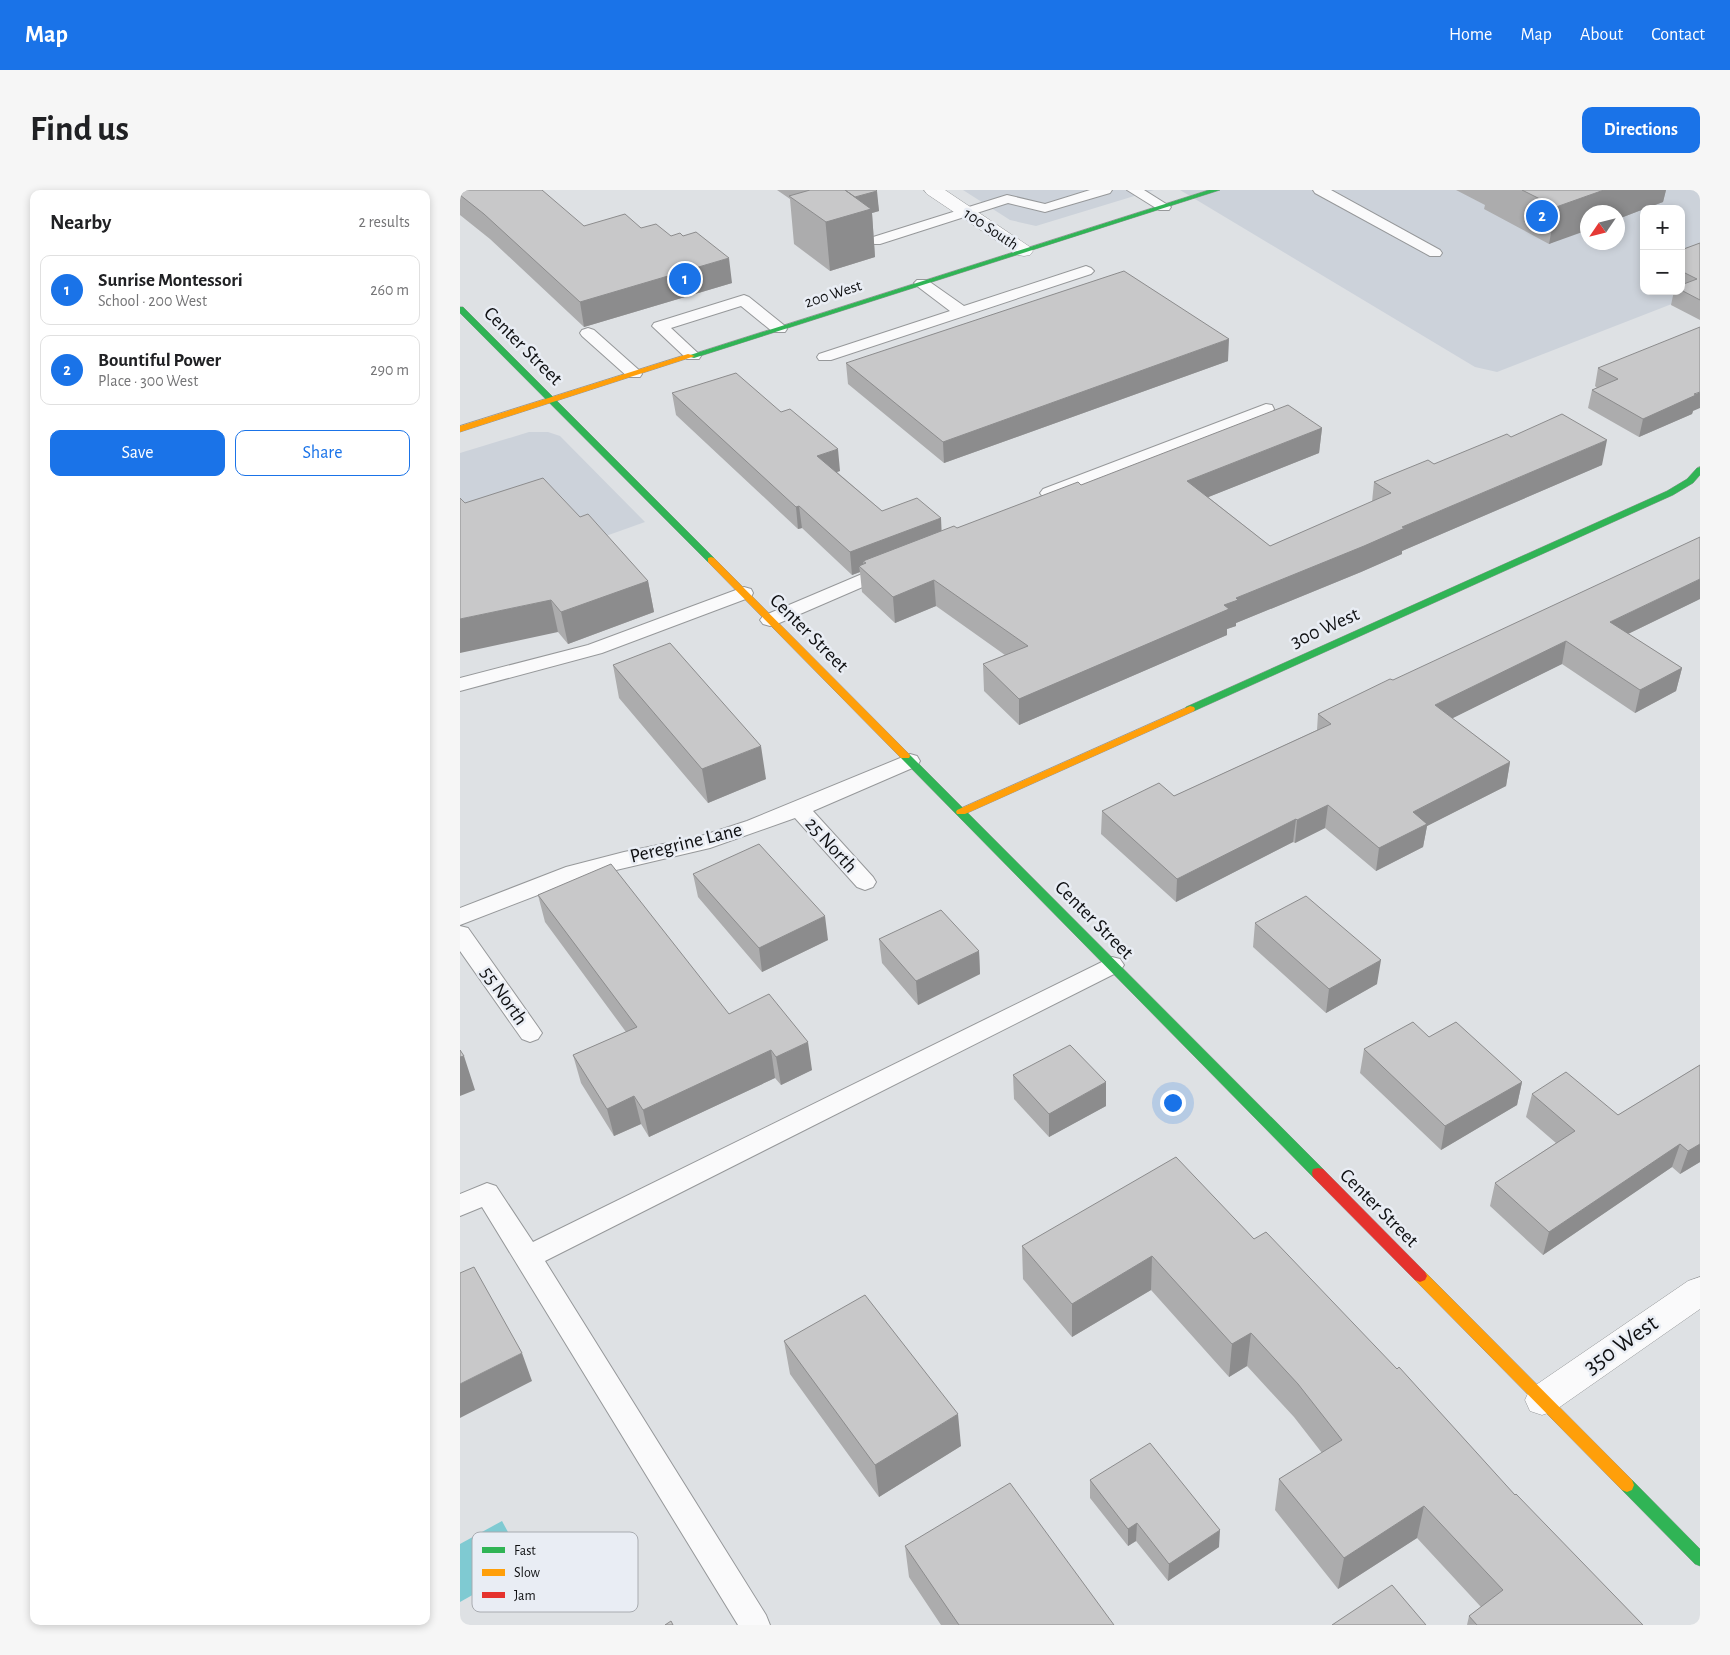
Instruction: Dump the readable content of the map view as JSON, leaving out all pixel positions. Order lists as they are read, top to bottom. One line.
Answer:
{"streets":{"street":["100 South","200 West","Center Street","300 West","350 West"],"lane":["Peregrine Lane","25 North","55 North"]},"crossings":[["100 South","200 West"],["200 West","Center Street"],["Center Street","300 West"],["Center Street","Peregrine Lane"],["Center Street","350 West"],["Peregrine Lane","25 North"]],"legend":["Fast","Slow","Jam"],"north":"bottom left","page":{"header":"Map","nav":["Home","Map","About","Contact"],"buttons":["Directions",["Save","Share"]],"title":"Find us","heading":["Nearby","2 results"],"pins":["2","1"],"map_buttons":["+","−"],"list":[{"mark":"1","name":"Sunrise Montessori","note":"School · 200 West","value":"260 m"},{"mark":"2","name":"Bountiful Power","note":"Place · 300 West","value":"290 m"}]}}
